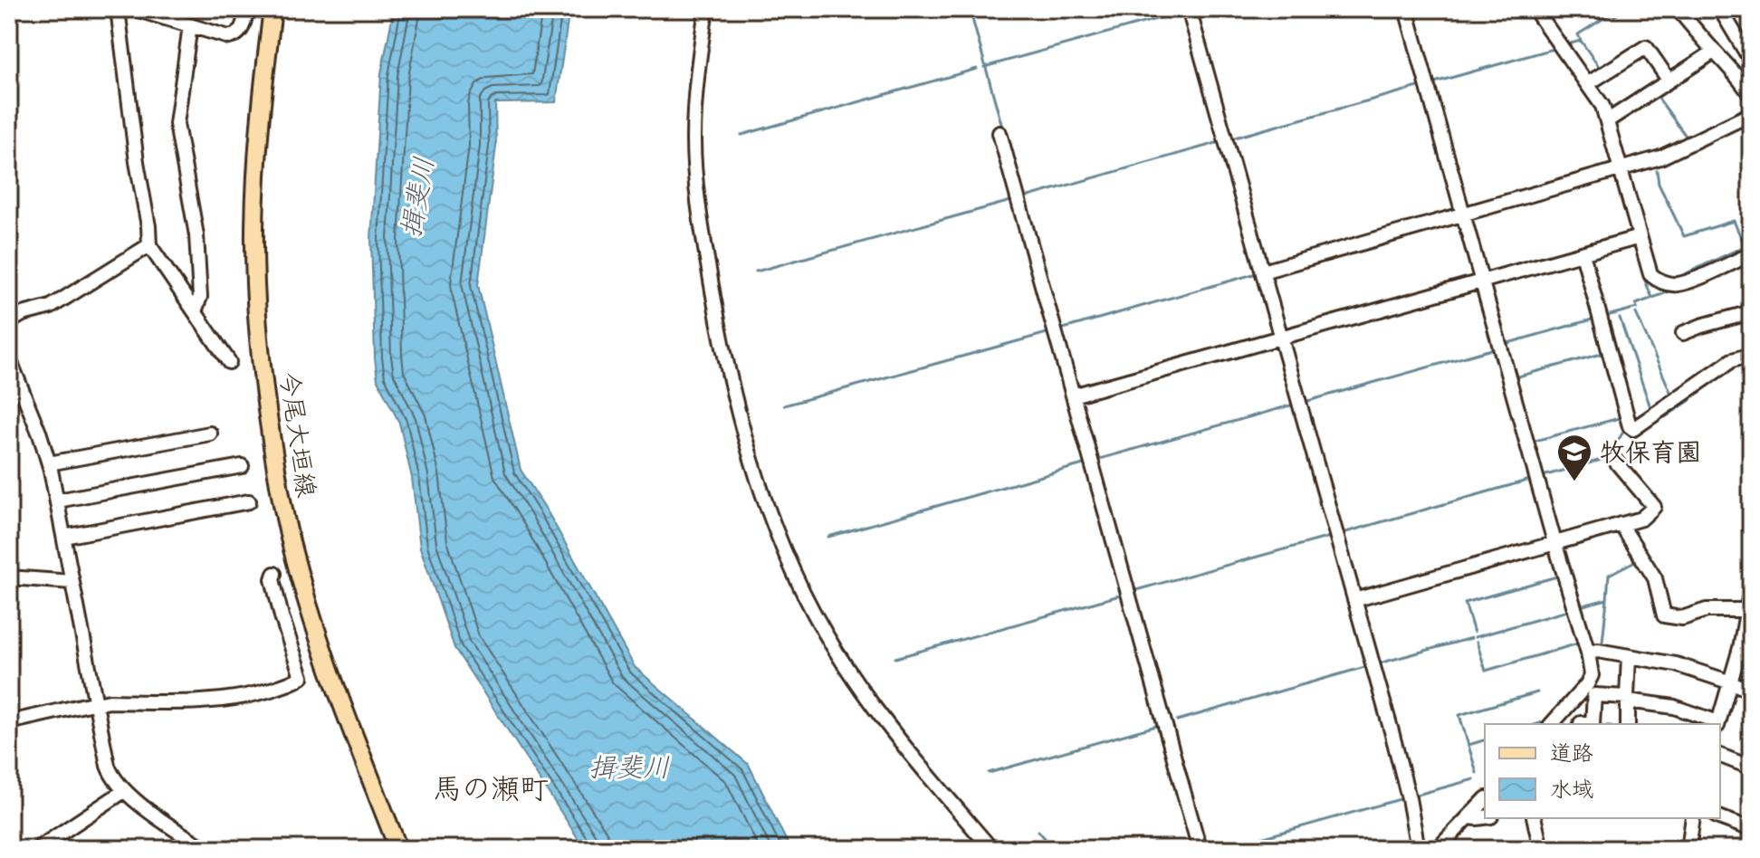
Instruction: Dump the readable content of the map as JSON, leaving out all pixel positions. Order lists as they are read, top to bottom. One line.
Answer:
{"streets":{"main road":["今尾大垣線"]},"districts":["馬の瀬町"],"water":["揖斐川"],"places":{"school or university":["牧保育園"]},"legend":["道路","水域"]}
